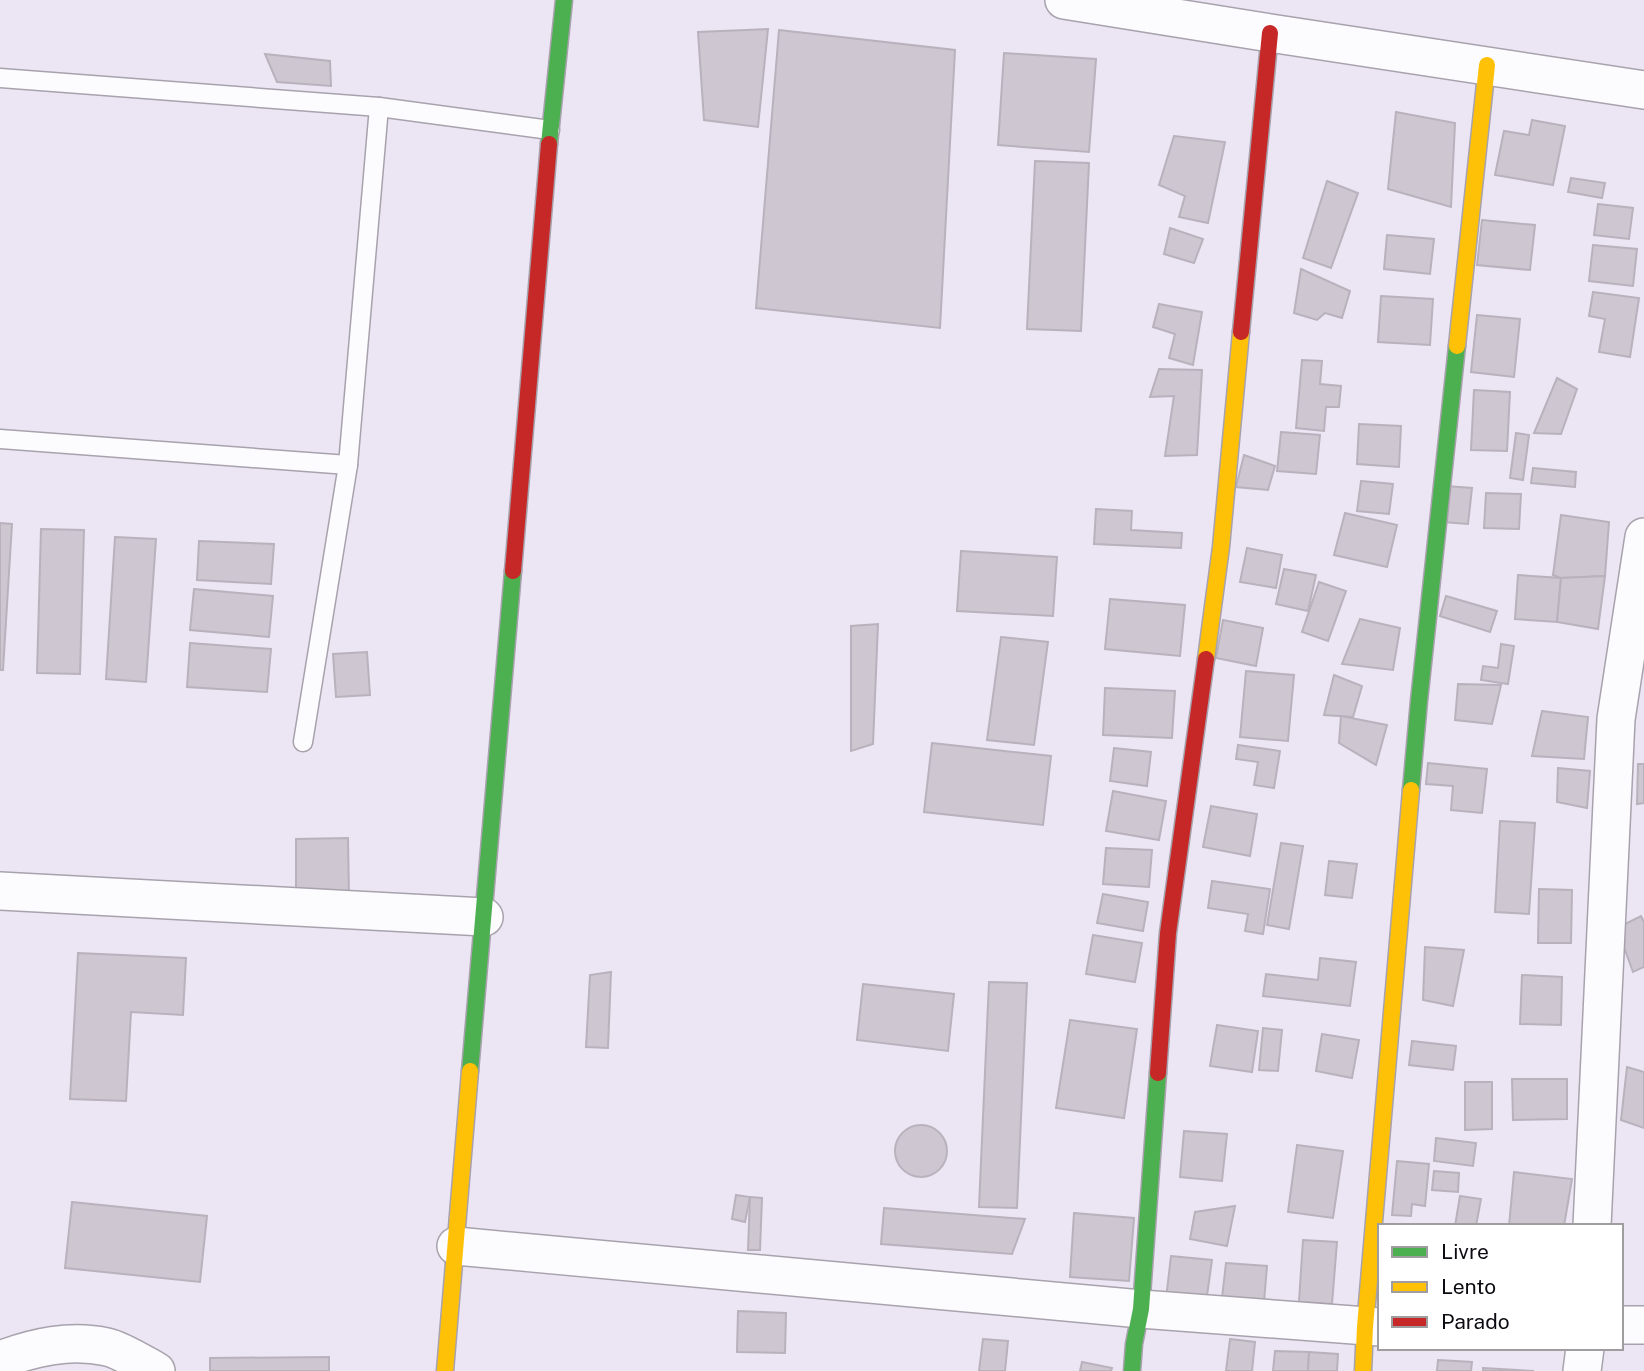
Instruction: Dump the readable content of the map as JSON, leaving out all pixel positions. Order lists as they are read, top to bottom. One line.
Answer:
{"legend":["Livre","Lento","Parado"]}
